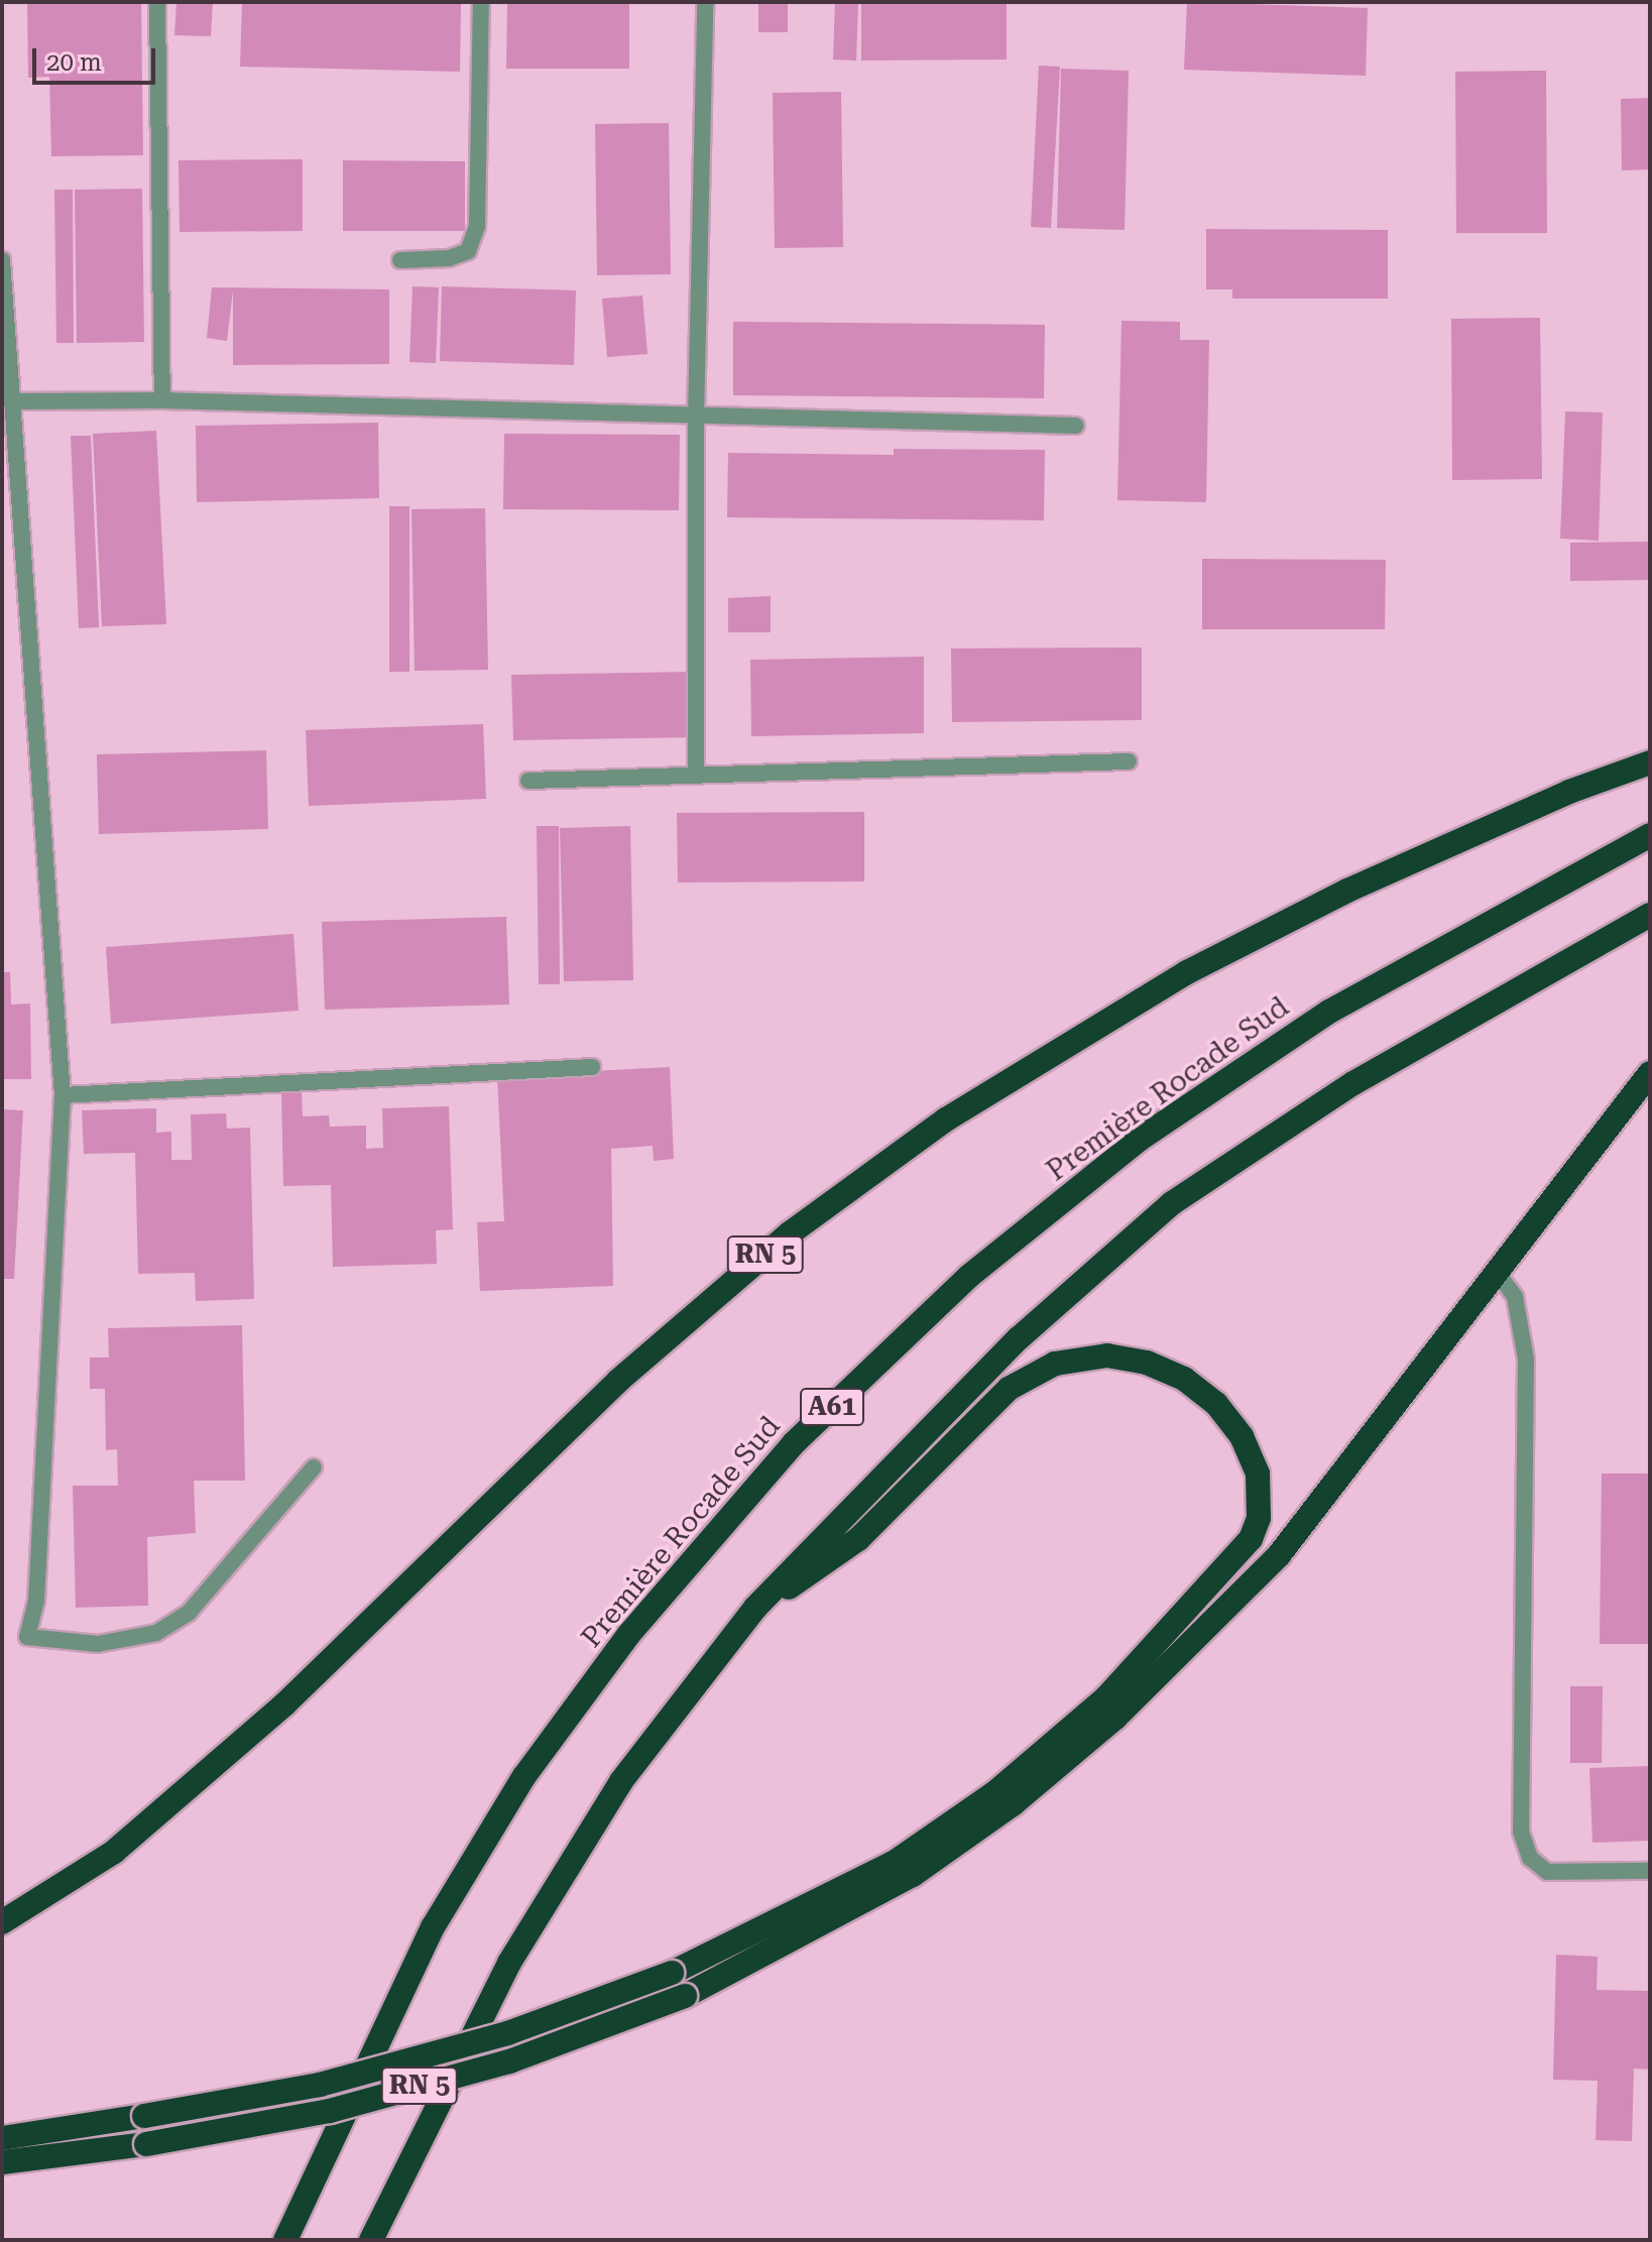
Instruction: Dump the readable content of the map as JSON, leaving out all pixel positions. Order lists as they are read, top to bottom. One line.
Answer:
{"streets":{"highway":["Première Rocade Sud","RN 5","A61"]},"scale_bar":"20 m"}
